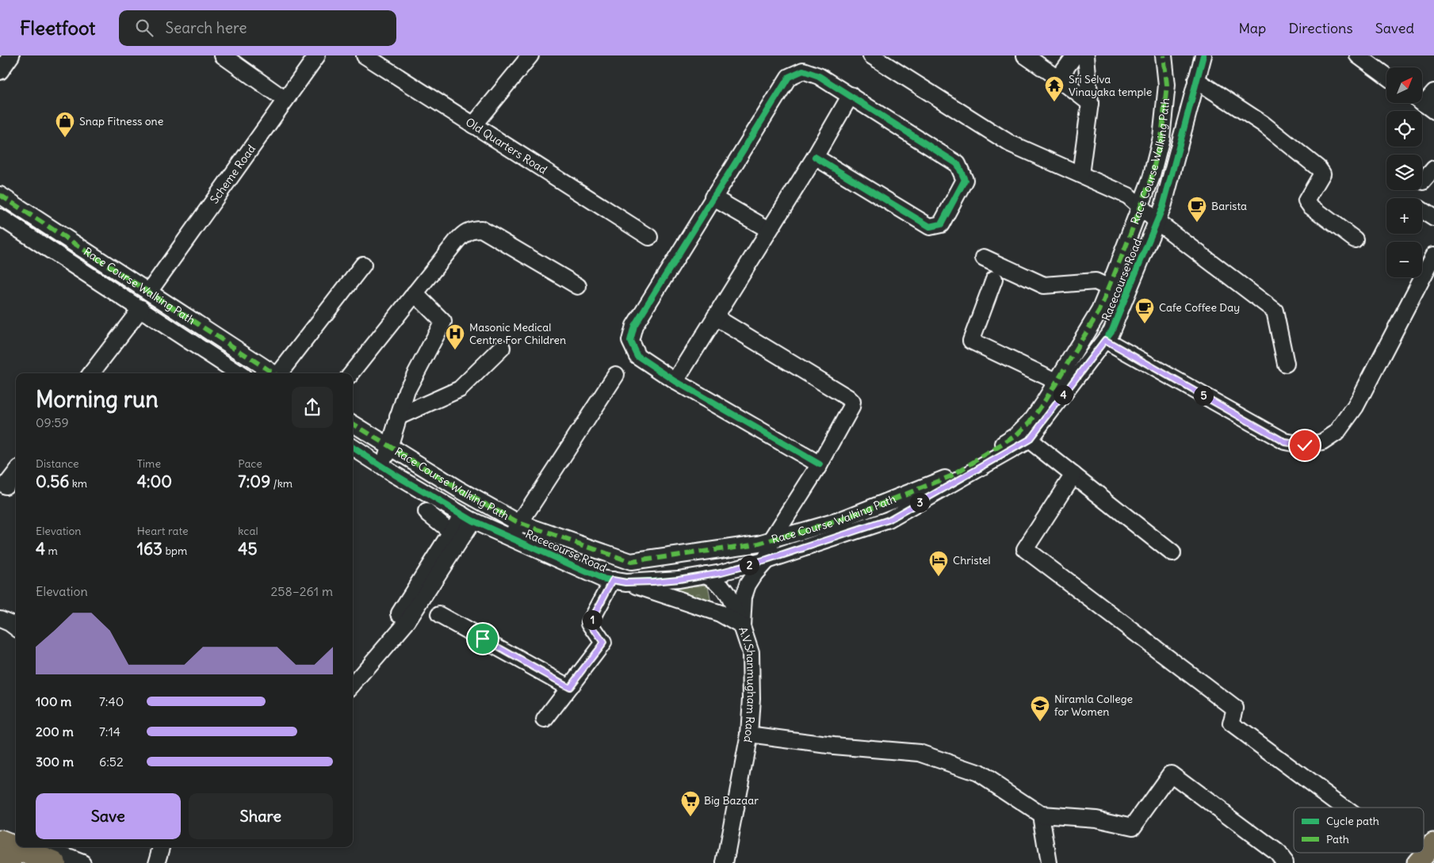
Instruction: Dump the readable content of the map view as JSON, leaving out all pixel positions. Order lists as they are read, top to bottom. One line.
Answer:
{"streets":{"street":["Old Quarters Road","Race Course Walking Path","Scheme Road","Racecourse Road","A.V.Shanmugham Raod"]},"crossings":[["Race Course Walking Path","Scheme Road"],["Race Course Walking Path","Racecourse Road"],["Racecourse Road","A.V.Shanmugham Raod"]],"places":{"temple":["Sri Selva Vinayaka temple"],"shop":["Snap Fitness one"],"cafe":["Barista","Cafe Coffee Day"],"hospital":["Masonic Medical Centre For Children"],"hotel":["Christel"],"school or university":["Niramla College for Women"],"supermarket":["Big Bazaar"]},"legend":["Cycle path","Path"],"north":"top right","page":{"header":"Fleetfoot","search":"Search here","nav":["Map","Directions","Saved"],"map_buttons":["+","−"],"heading":["Morning run","09:59"],"pins":["4","5","3","2","1"],"stats":[["Distance","0.56 km"],["Time","4:00"],["Pace","7:09 /km"],["Elevation","4 m"],["Heart rate","163 bpm"],["kcal","45"]],"chart":["Elevation","258–261 m"],"list":[{"name":"100 m","note":"7:40"},{"name":"200 m","note":"7:14"},{"name":"300 m","note":"6:52"}],"buttons":["Save","Share"]}}
